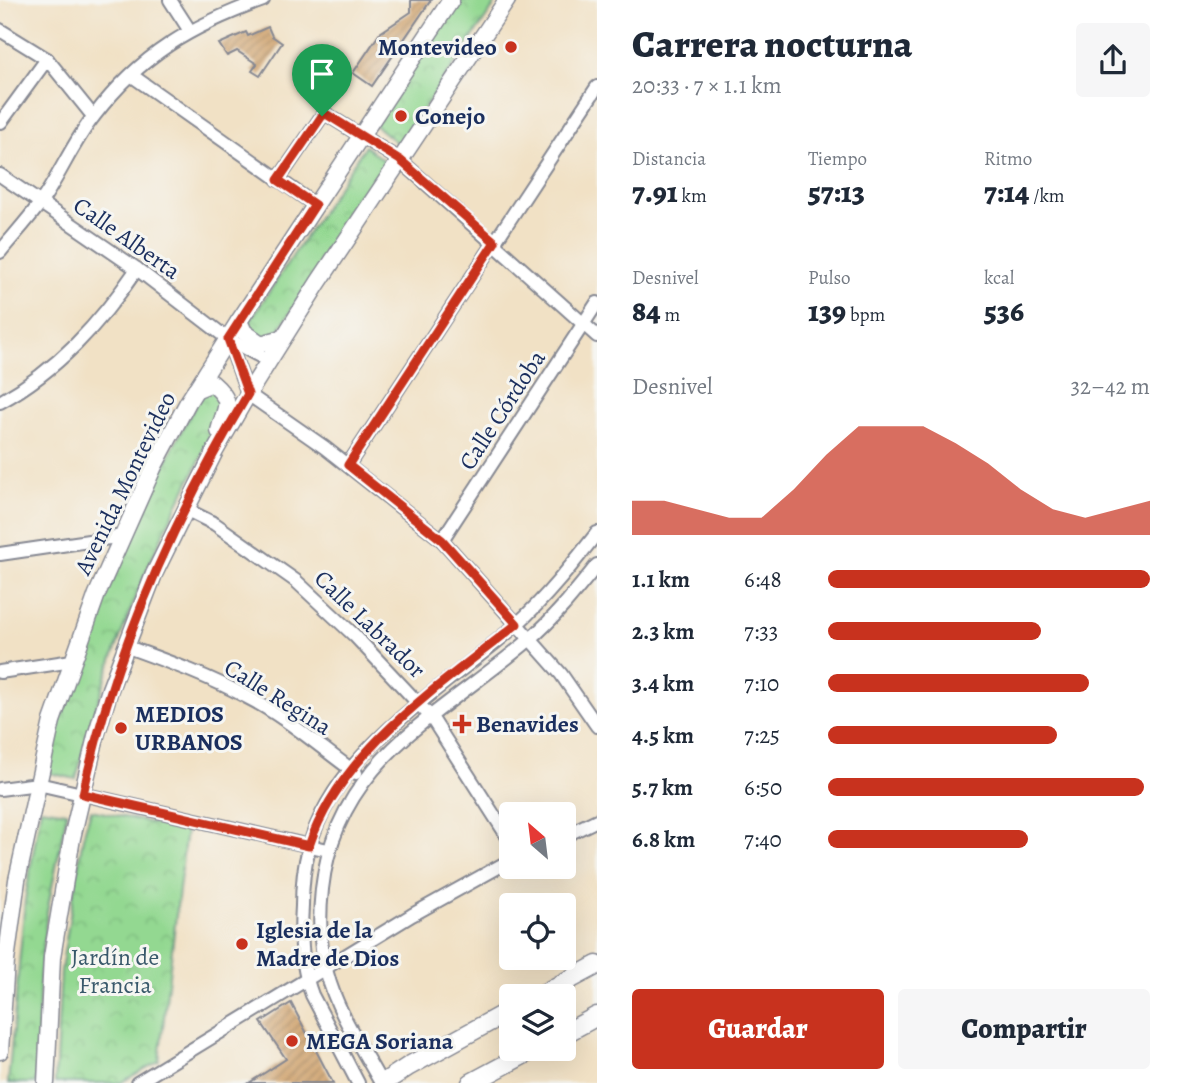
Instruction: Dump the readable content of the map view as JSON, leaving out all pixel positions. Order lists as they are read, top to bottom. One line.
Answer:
{"streets":{"street":["Calle Alberta","Calle Córdoba","Avenida Montevideo","Calle Labrador","Calle Regina"]},"crossings":[["Calle Alberta","Avenida Montevideo"]],"parks":["Jardín de Francia"],"places":{"other":["Montevideo","Conejo","MEDIOS URBANOS","Iglesia de la Madre de Dios","MEGA Soriana"],"health":["Benavides"]},"north":"top left","page":{"heading":["Carrera nocturna","20:33 · 7 × 1.1 km"],"stats":[["Distancia","7.91 km"],["Tiempo","57:13"],["Ritmo","7:14 /km"],["Desnivel","84 m"],["Pulso","139 bpm"],["kcal","536"]],"chart":["Desnivel","32–42 m"],"list":[{"name":"1.1 km","note":"6:48"},{"name":"2.3 km","note":"7:33"},{"name":"3.4 km","note":"7:10"},{"name":"4.5 km","note":"7:25"},{"name":"5.7 km","note":"6:50"},{"name":"6.8 km","note":"7:40"}],"buttons":["Guardar","Compartir"]}}
